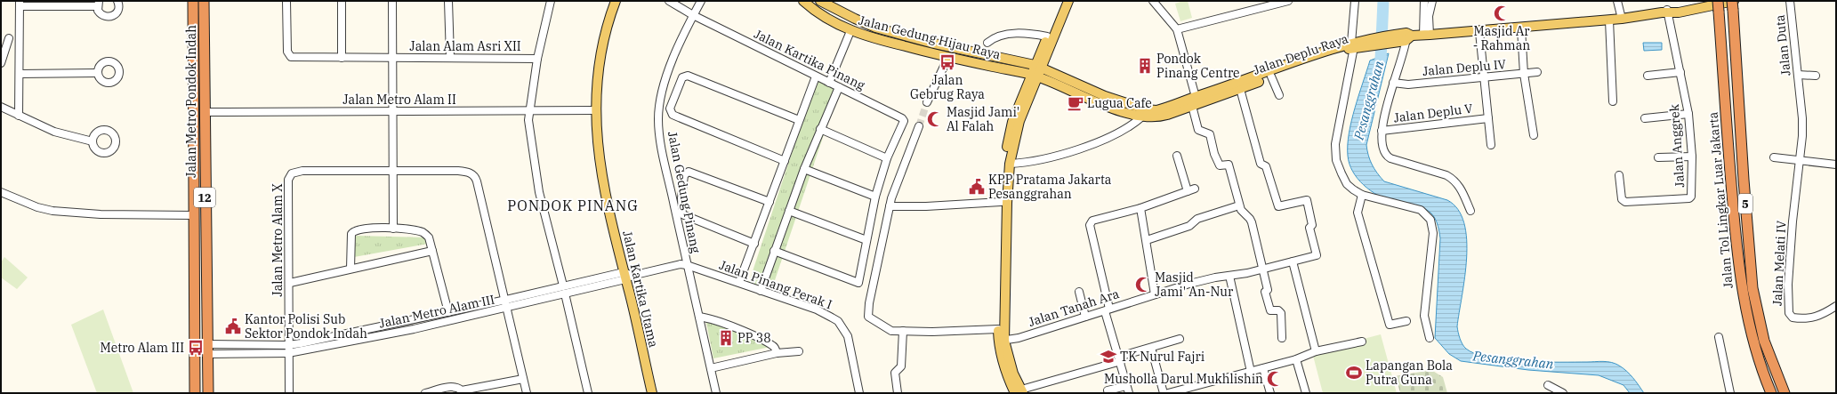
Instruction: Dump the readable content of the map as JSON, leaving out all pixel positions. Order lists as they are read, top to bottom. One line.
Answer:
{"streets":{"highway":["Jalan Metro Pondok Indah","12","Jalan Tol Lingkar Luar Jakarta","5"],"main road":["Jalan Gedung Hijau Raya","Jalan Deplu Raya","Jalan Kartika Utama"],"street":["Jalan Duta","Jalan Alam Asri XII","Jalan Kartika Pinang","Jalan Deplu IV","Jalan Metro Alam II","Jalan Deplu V","Jalan Anggrek","Jalan Gedung Pinang","Jalan Metro Alam X","Jalan Melati IV","Jalan Pinang Perak I","Jalan Tanah Ara","Jalan Metro Alam III"]},"crossings":[["Jalan Gedung Hijau Raya","Jalan Deplu Raya"],["Jalan Duta","Jalan Melati IV"],["Jalan Deplu Raya","Jalan Anggrek"],["Jalan Deplu Raya","Jalan Tol Lingkar Luar Jakarta"],["Jalan Deplu Raya","Jalan Tanah Ara"],["Jalan Kartika Pinang","Jalan Gedung Pinang"],["Jalan Metro Alam II","Jalan Metro Pondok Indah"],["Jalan Metro Alam II","Jalan Kartika Utama"],["Jalan Metro Pondok Indah","Jalan Metro Alam III"],["Jalan Gedung Pinang","Jalan Pinang Perak I"],["Jalan Metro Alam X","Jalan Metro Alam III"],["Jalan Pinang Perak I","Jalan Kartika Utama"],["Jalan Pinang Perak I","Jalan Metro Alam III"],["Jalan Kartika Utama","Jalan Metro Alam III"]],"districts":["PONDOK PINANG"],"water":["Pesanggrahan"],"places":{"mosque":["Masjid Ar - Rahman","Masjid Jami' Al Falah","Masjid Jami' An-Nur","Musholla Darul Mukhlishin"],"bus stop":["Jalan Gebrug Raya","Metro Alam III"],"building":["Pondok Pinang Centre","PP 38"],"cafe":["Lugua Cafe"],"public building":["KPP Pratama Jakarta Pesanggrahan","Kantor Polisi Sub Sektor Pondok Indah"],"school or university":["TK Nurul Fajri"],"sports":["Lapangan Bola Putra Guna"]}}
